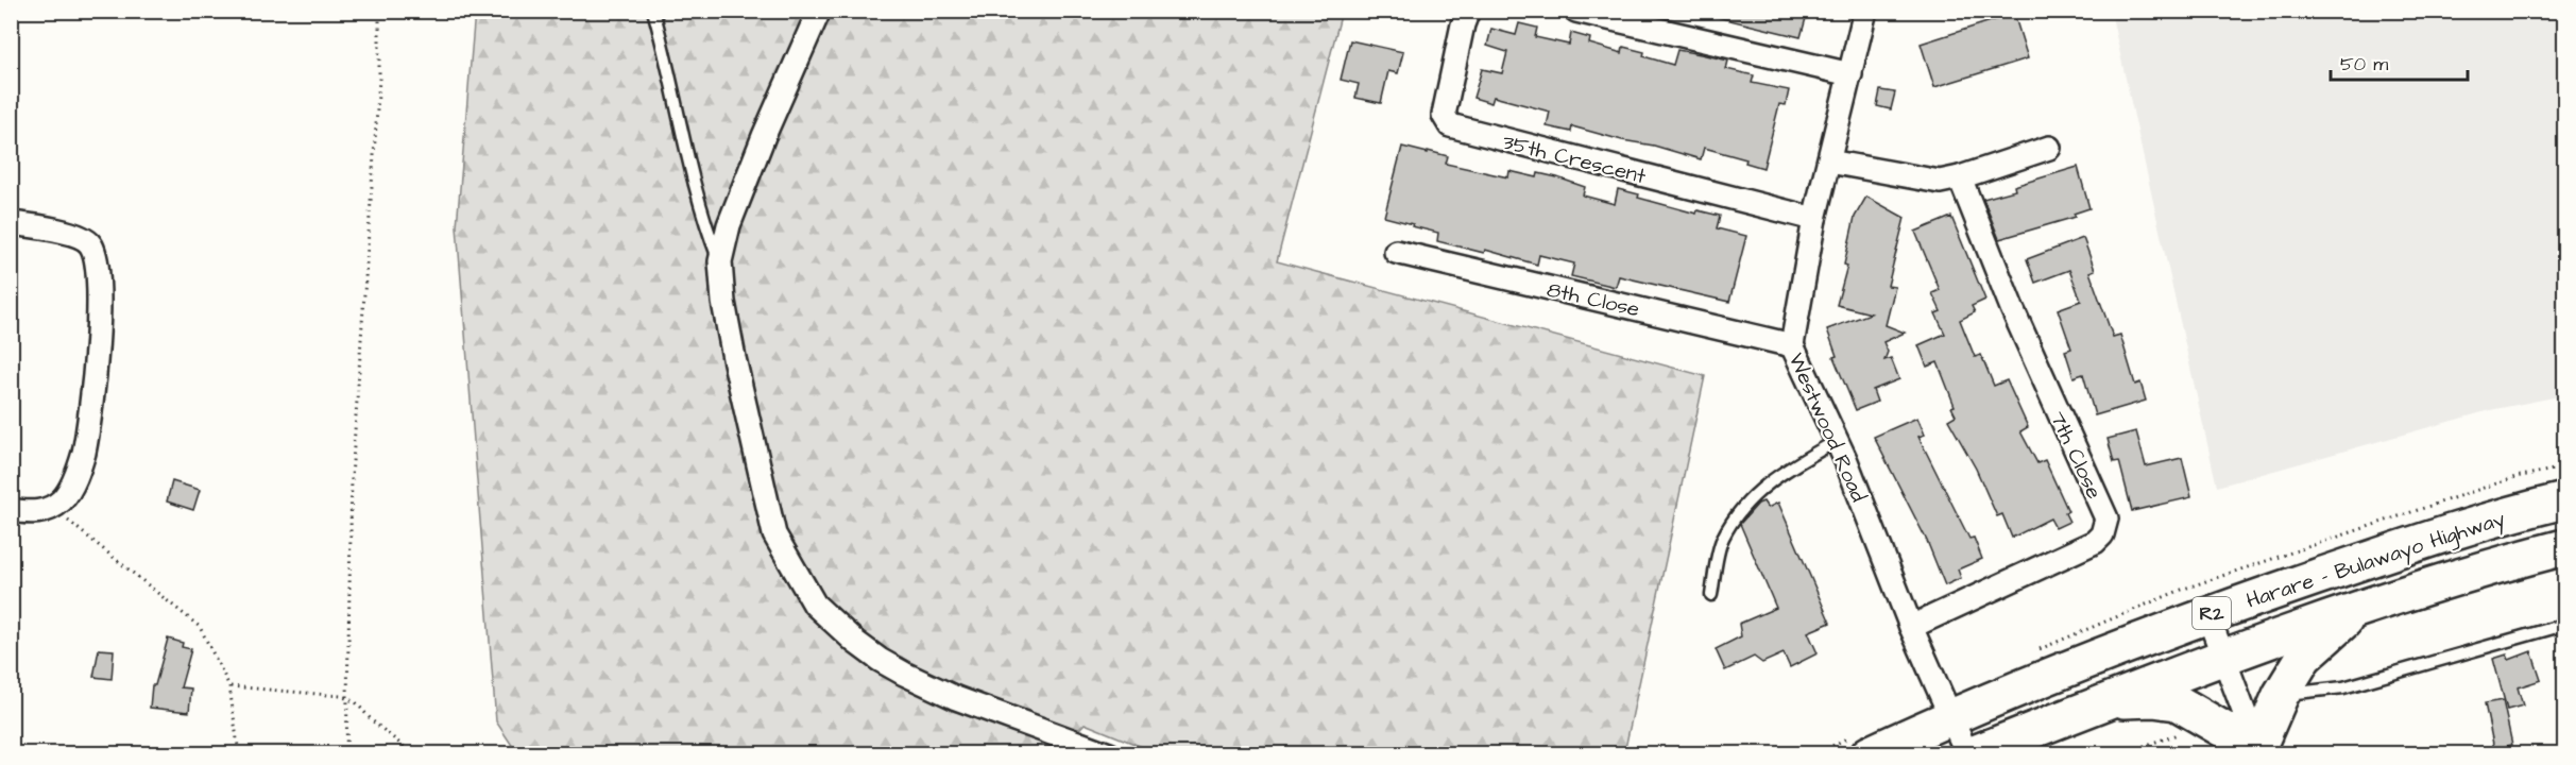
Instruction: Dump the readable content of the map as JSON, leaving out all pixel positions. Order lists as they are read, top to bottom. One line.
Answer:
{"streets":{"highway":["Harare - Bulawayo Highway","R2"],"street":["35th Crescent","8th Close","Westwood Road","7th Close"]},"crossings":[["35th Crescent","Westwood Road"],["8th Close","Westwood Road"],["Westwood Road","7th Close"],["Westwood Road","Harare - Bulawayo Highway"]],"scale_bar":"50 m"}
